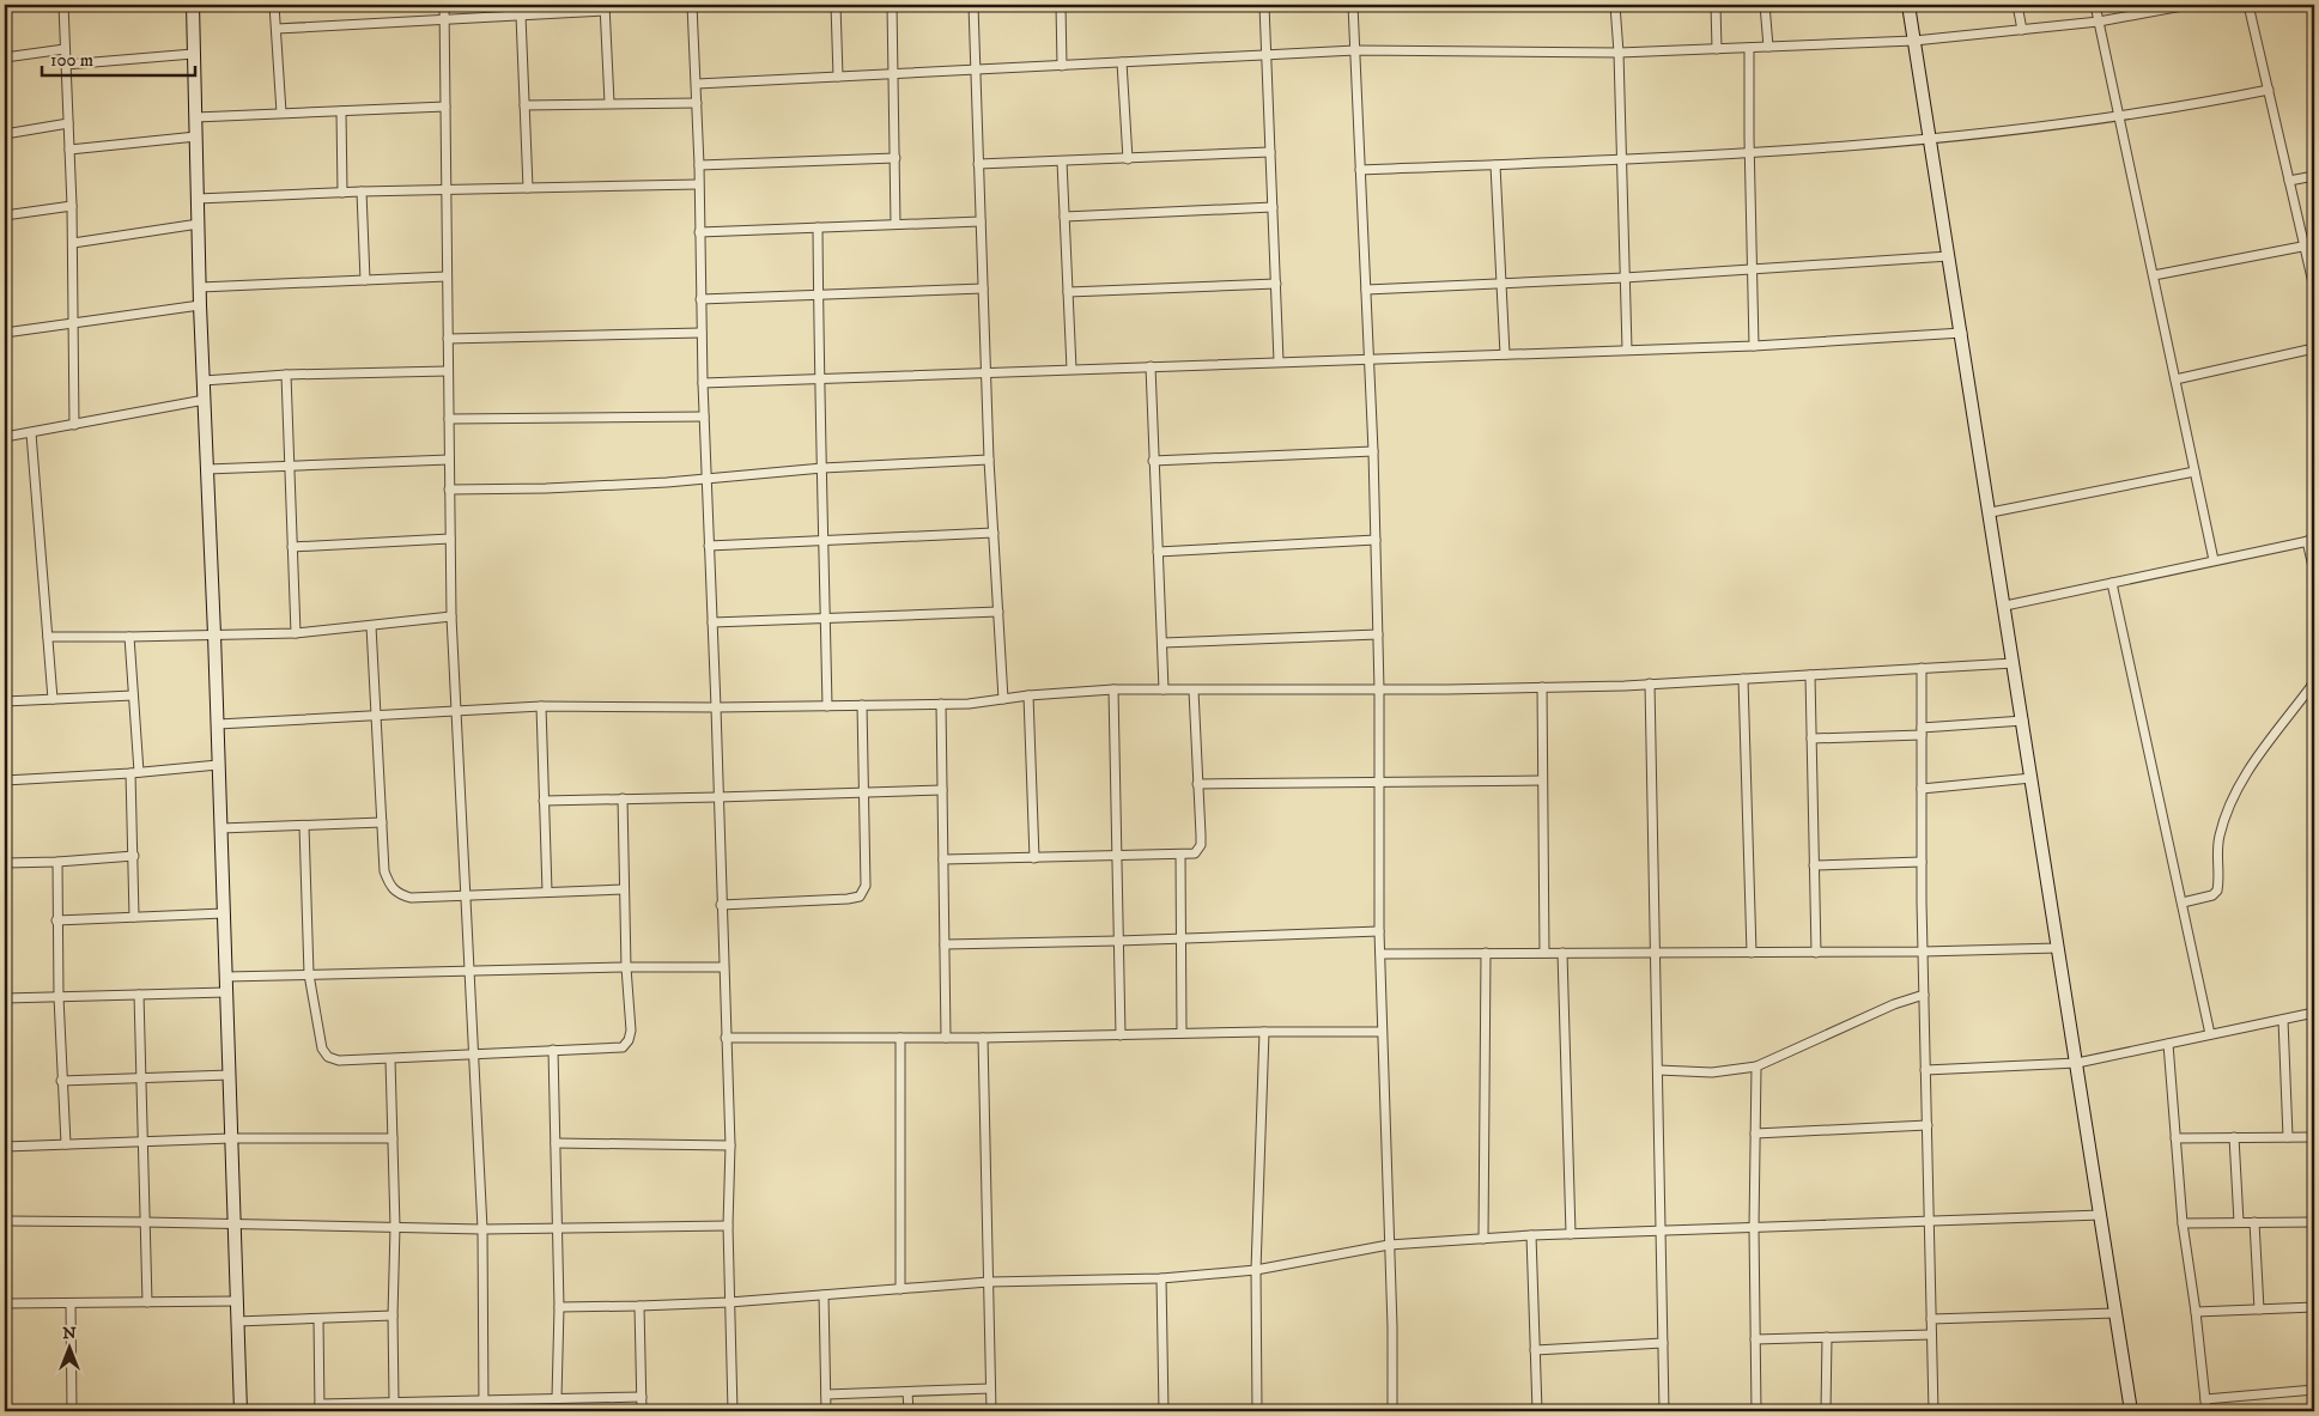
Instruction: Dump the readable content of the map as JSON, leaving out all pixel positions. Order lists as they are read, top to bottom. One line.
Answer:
{"scale_bar":"100 m","north":"top"}
